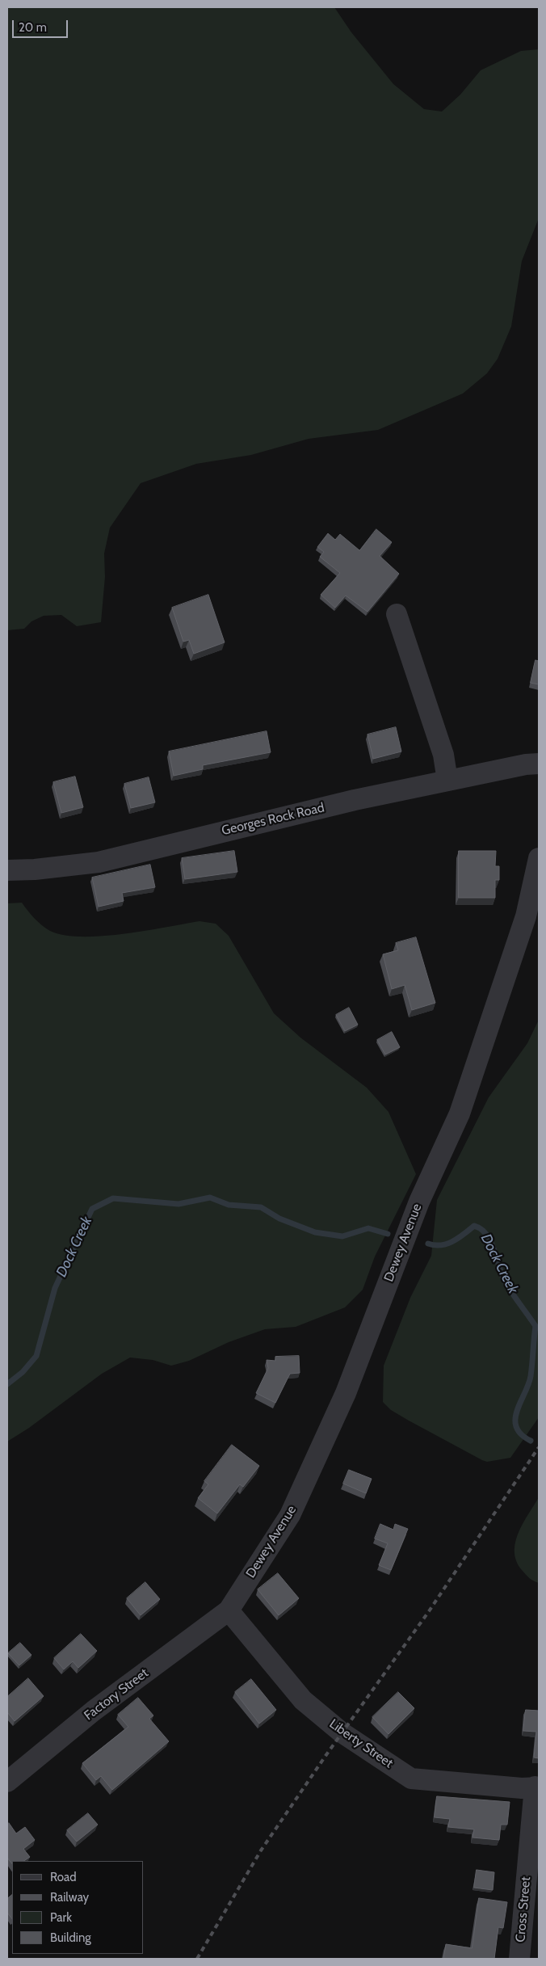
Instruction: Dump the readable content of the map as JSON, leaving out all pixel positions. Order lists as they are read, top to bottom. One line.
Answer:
{"streets":{"street":["Georges Rock Road","Dewey Avenue","Factory Street","Liberty Street","Cross Street"]},"crossings":[["Dewey Avenue","Factory Street"],["Dewey Avenue","Liberty Street"],["Factory Street","Liberty Street"],["Liberty Street","Cross Street"]],"water":["Dock Creek"],"legend":["Road","Railway","Park","Building"],"scale_bar":"20 m"}
